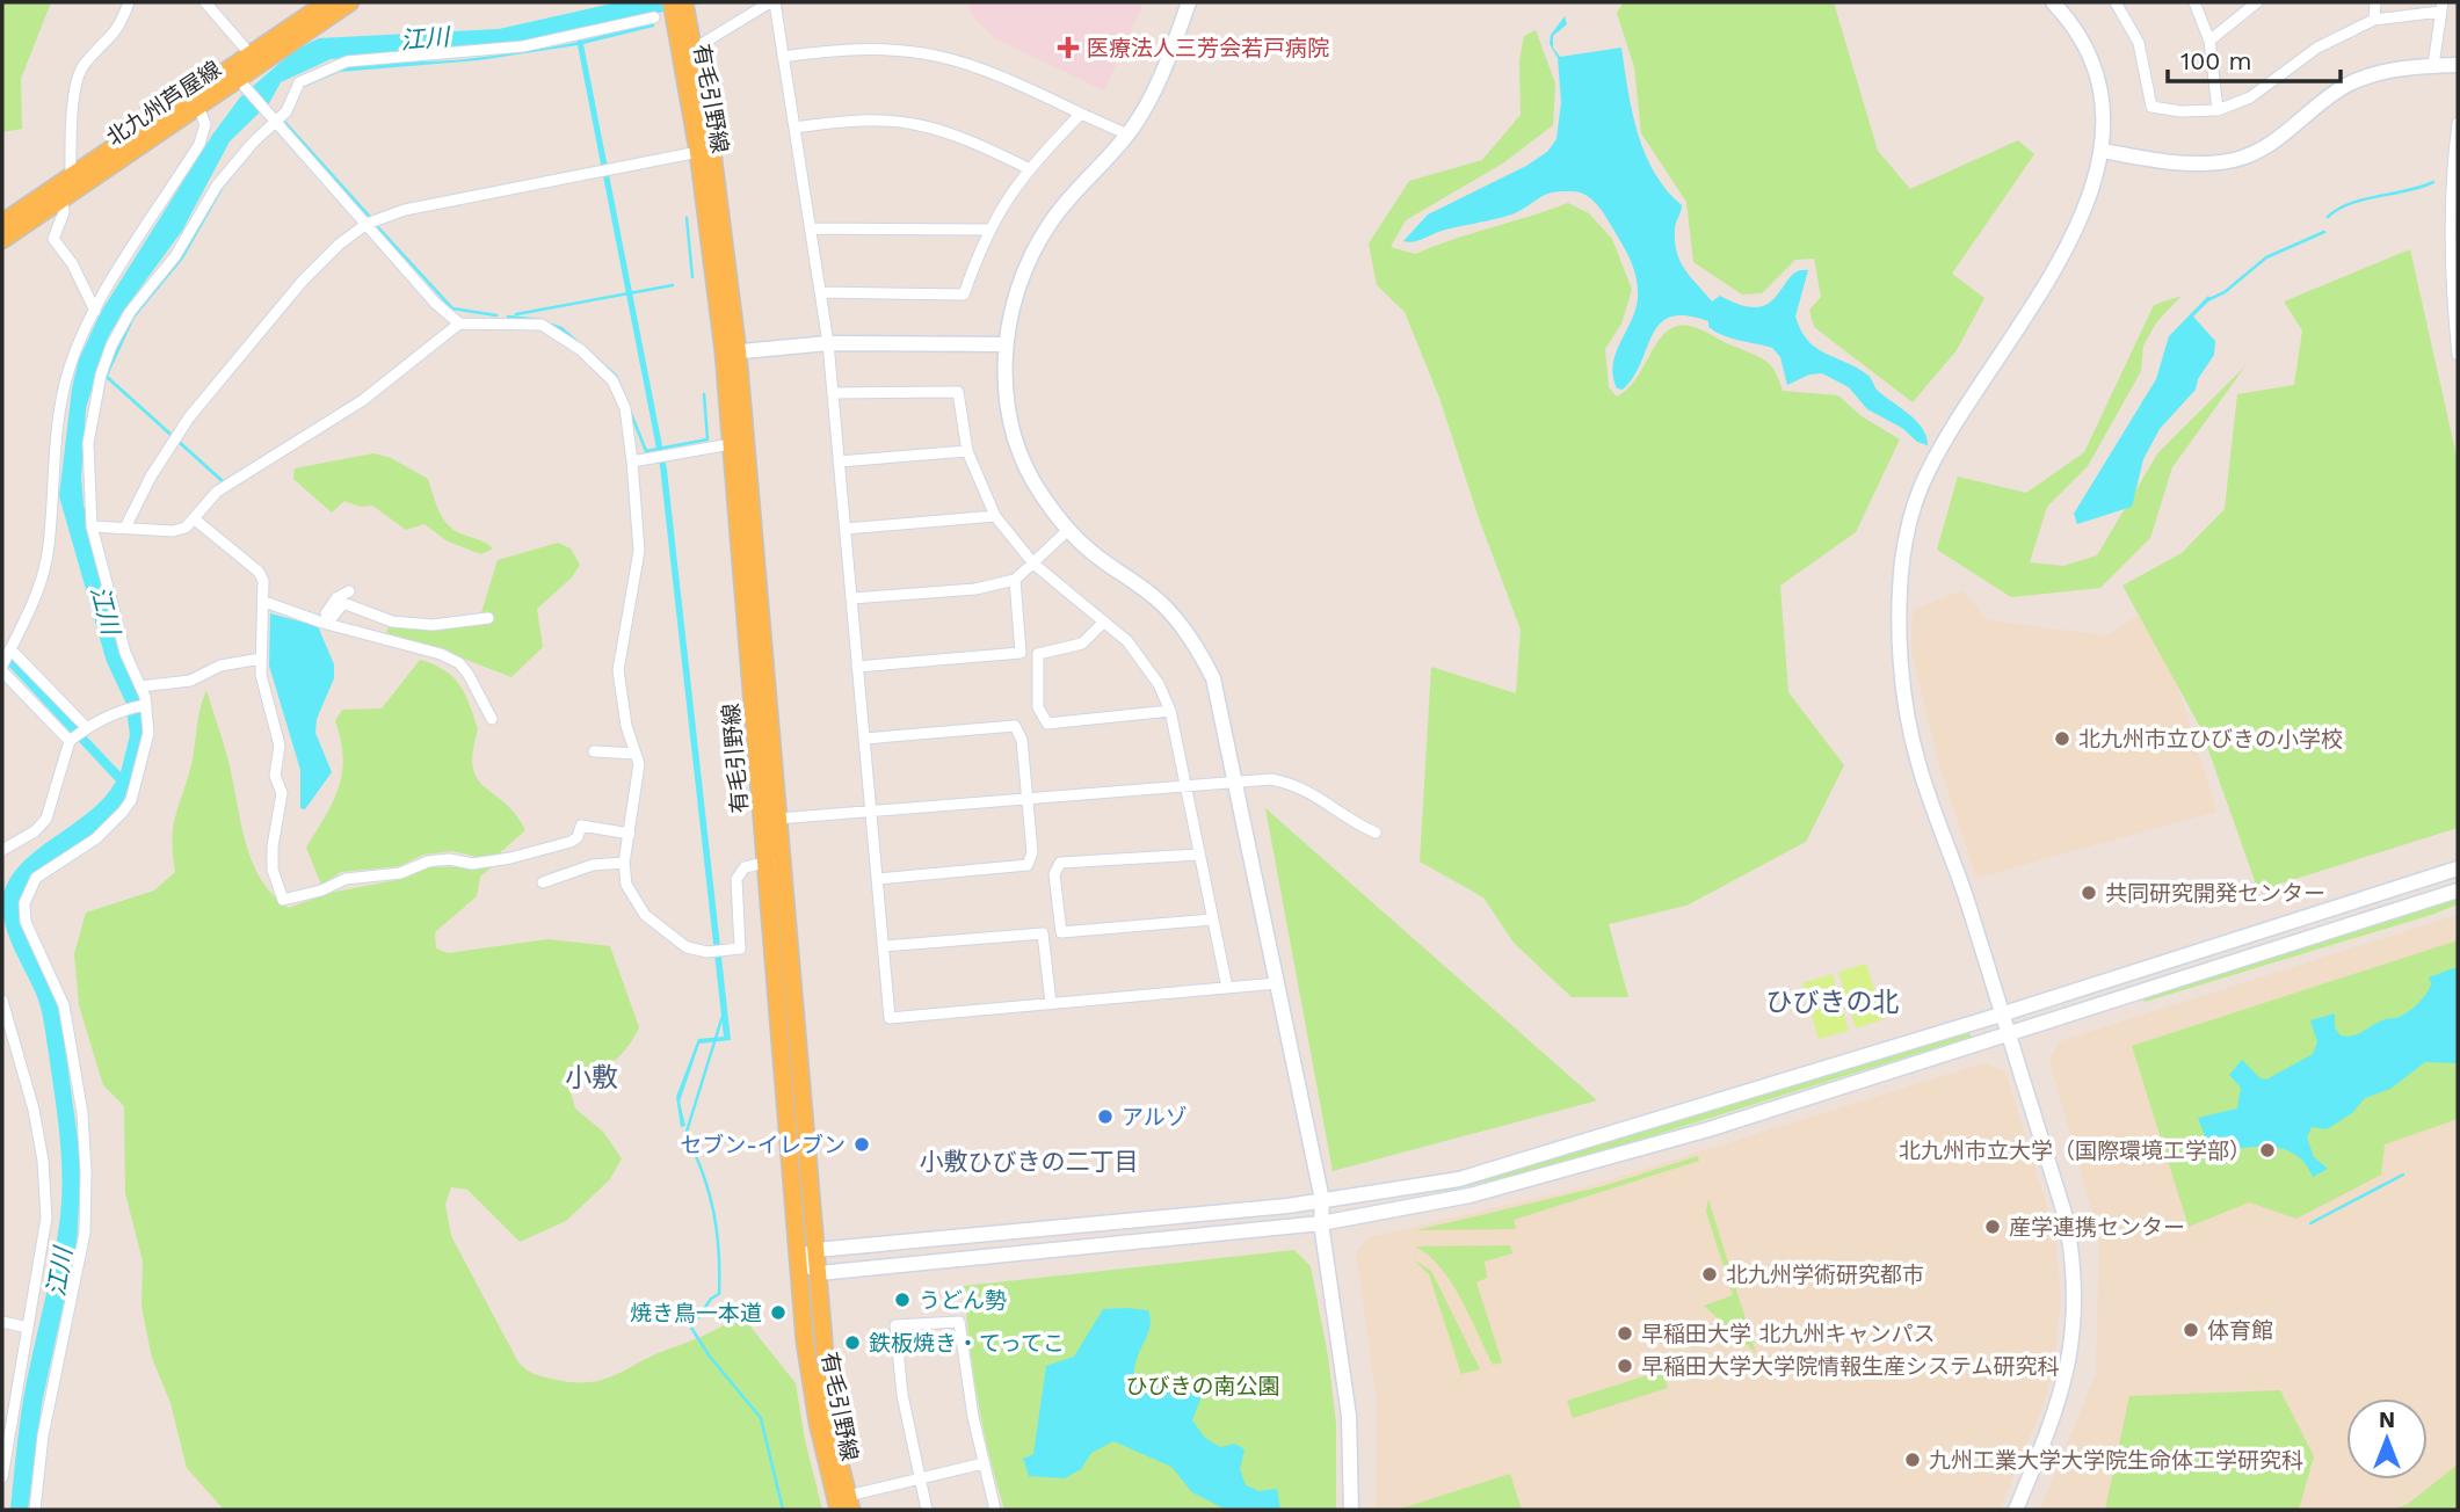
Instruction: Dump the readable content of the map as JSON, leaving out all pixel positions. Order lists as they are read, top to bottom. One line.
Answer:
{"streets":{"main road":["有毛引野線","北九州芦屋線"]},"districts":["ひびきの北","小敷","小敷ひびきの二丁目"],"water":["江川"],"parks":["ひびきの南公園"],"places":{"health":["医療法人三芳会若戸病院"],"other":["北九州市立ひびきの小学校","共同研究開発センター","アルゾ","セブン-イレブン","北九州市立大学（国際環境工学部）","産学連携センター","北九州学術研究都市","うどん勢","焼き鳥一本道","体育館","早稲田大学 北九州キャンパス","鉄板焼き・てってこ","早稲田大学大学院情報生産システム研究科","九州工業大学大学院生命体工学研究科"]},"scale_bar":"100 m","north":"top"}
